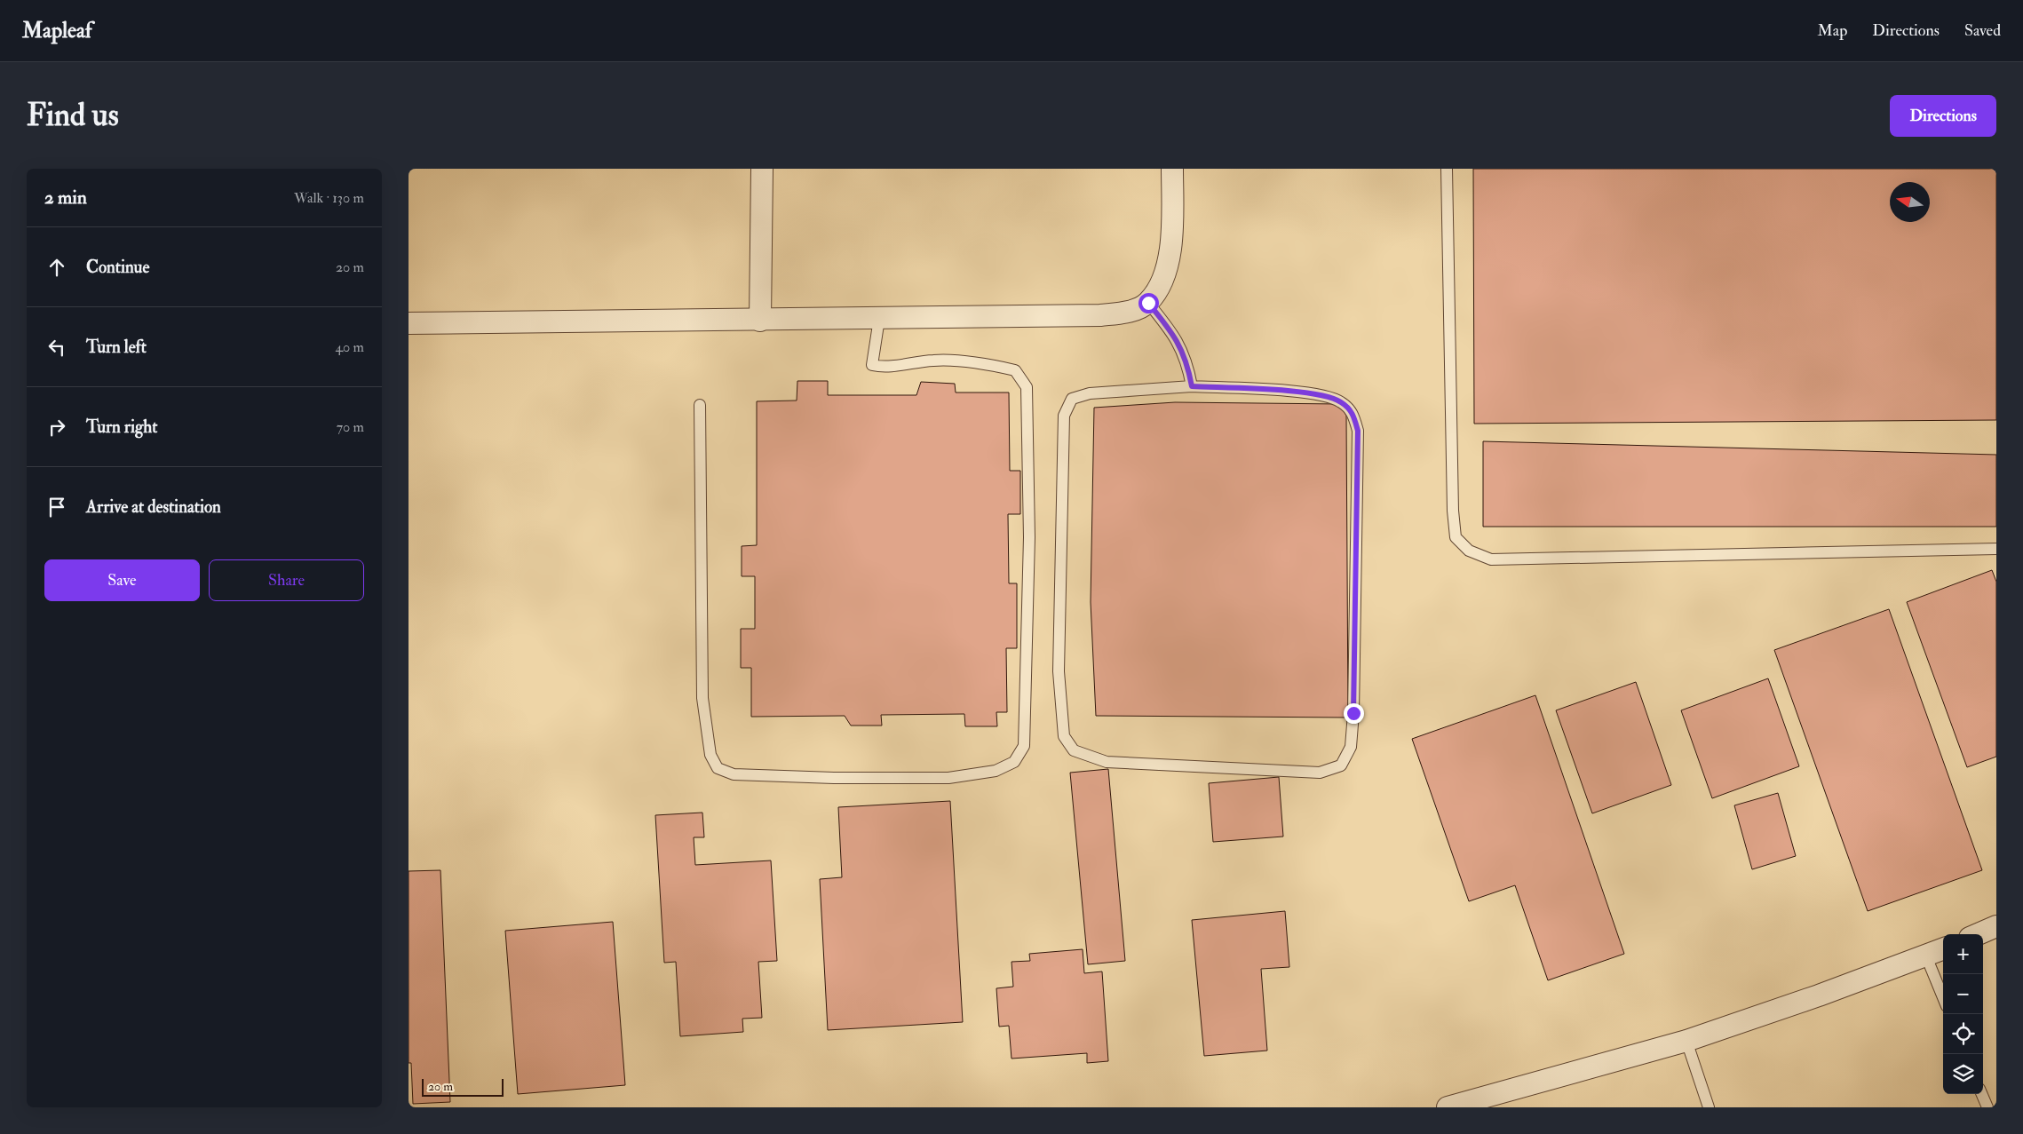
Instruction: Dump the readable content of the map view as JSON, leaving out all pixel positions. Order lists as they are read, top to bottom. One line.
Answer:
{"scale_bar":"20 m","north":"left","page":{"header":"Mapleaf","nav":["Map","Directions","Saved"],"buttons":["Directions",["Save","Share"]],"title":"Find us","heading":["2 min","Walk · 130 m"],"list":[["Continue","20 m"],["Turn left","40 m"],["Turn right","70 m"],"Arrive at destination"],"map_buttons":["+","−"],"scale":"20 m"}}
